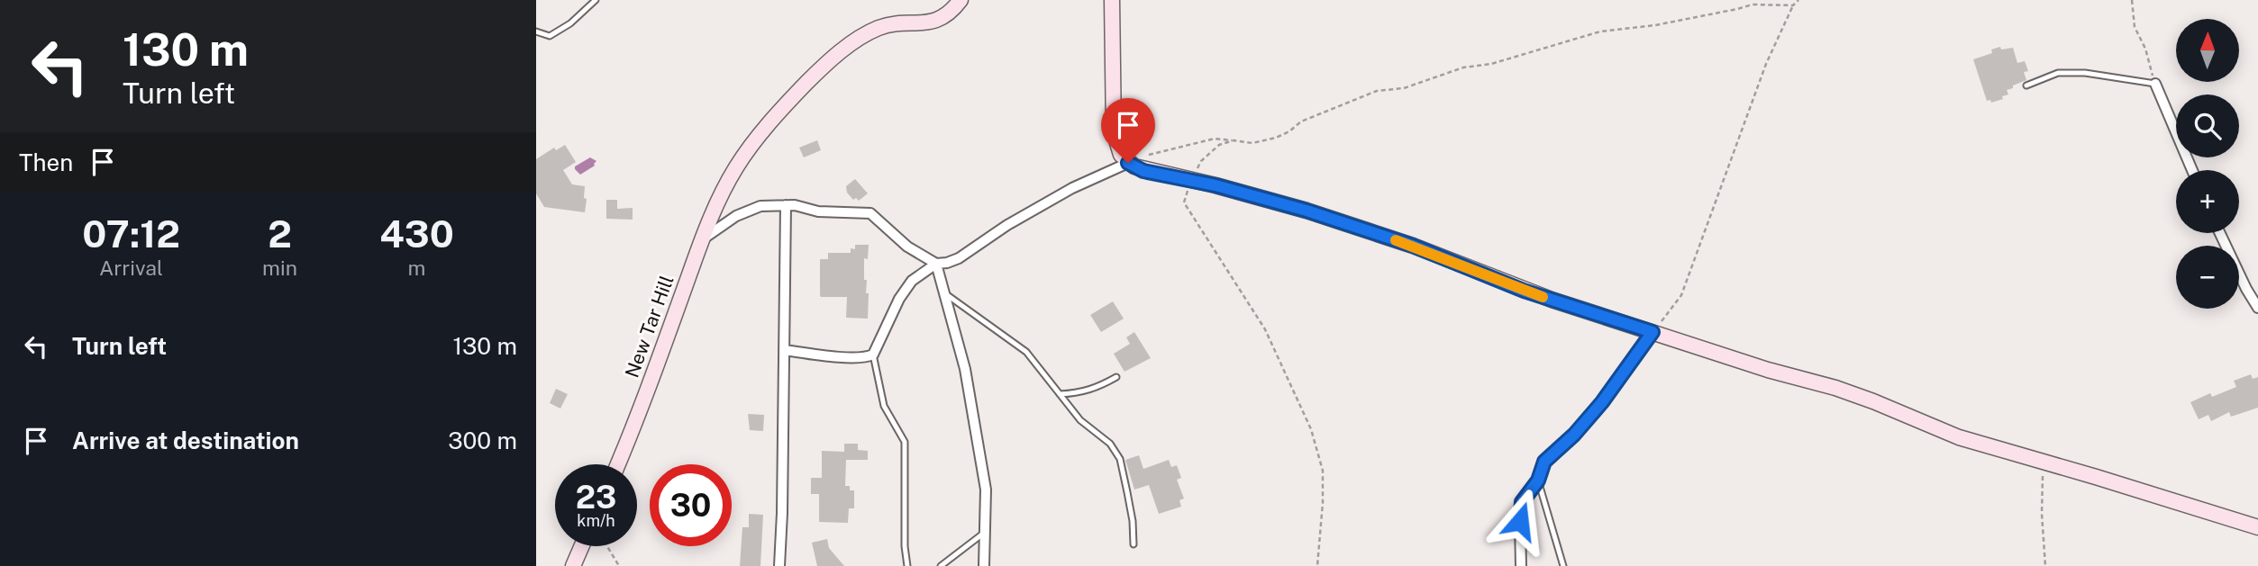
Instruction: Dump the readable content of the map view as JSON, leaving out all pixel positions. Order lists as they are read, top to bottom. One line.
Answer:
{"streets":{"street":["New Tar Hill"]},"north":"top","page":{"turn":["130 m","Turn left"],"map_buttons":["+","−"],"then":"Then","eta":["07:12","Arrival","2","min","430","m"],"list":[{"name":"Turn left","value":"130 m"},{"name":"Arrive at destination","value":"300 m"}],"speed":"23 km/h","limit":"30"}}
